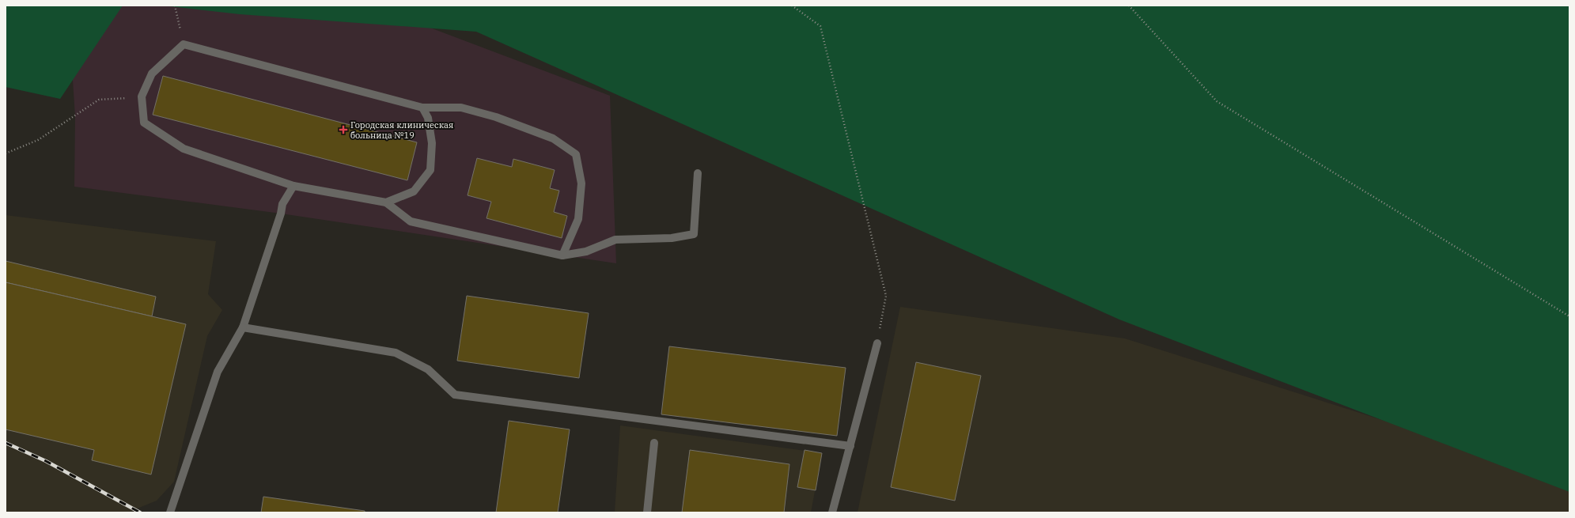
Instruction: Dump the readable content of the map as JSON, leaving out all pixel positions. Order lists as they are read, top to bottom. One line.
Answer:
{"places":{"health":["Городская клиническая больница №19"]}}
